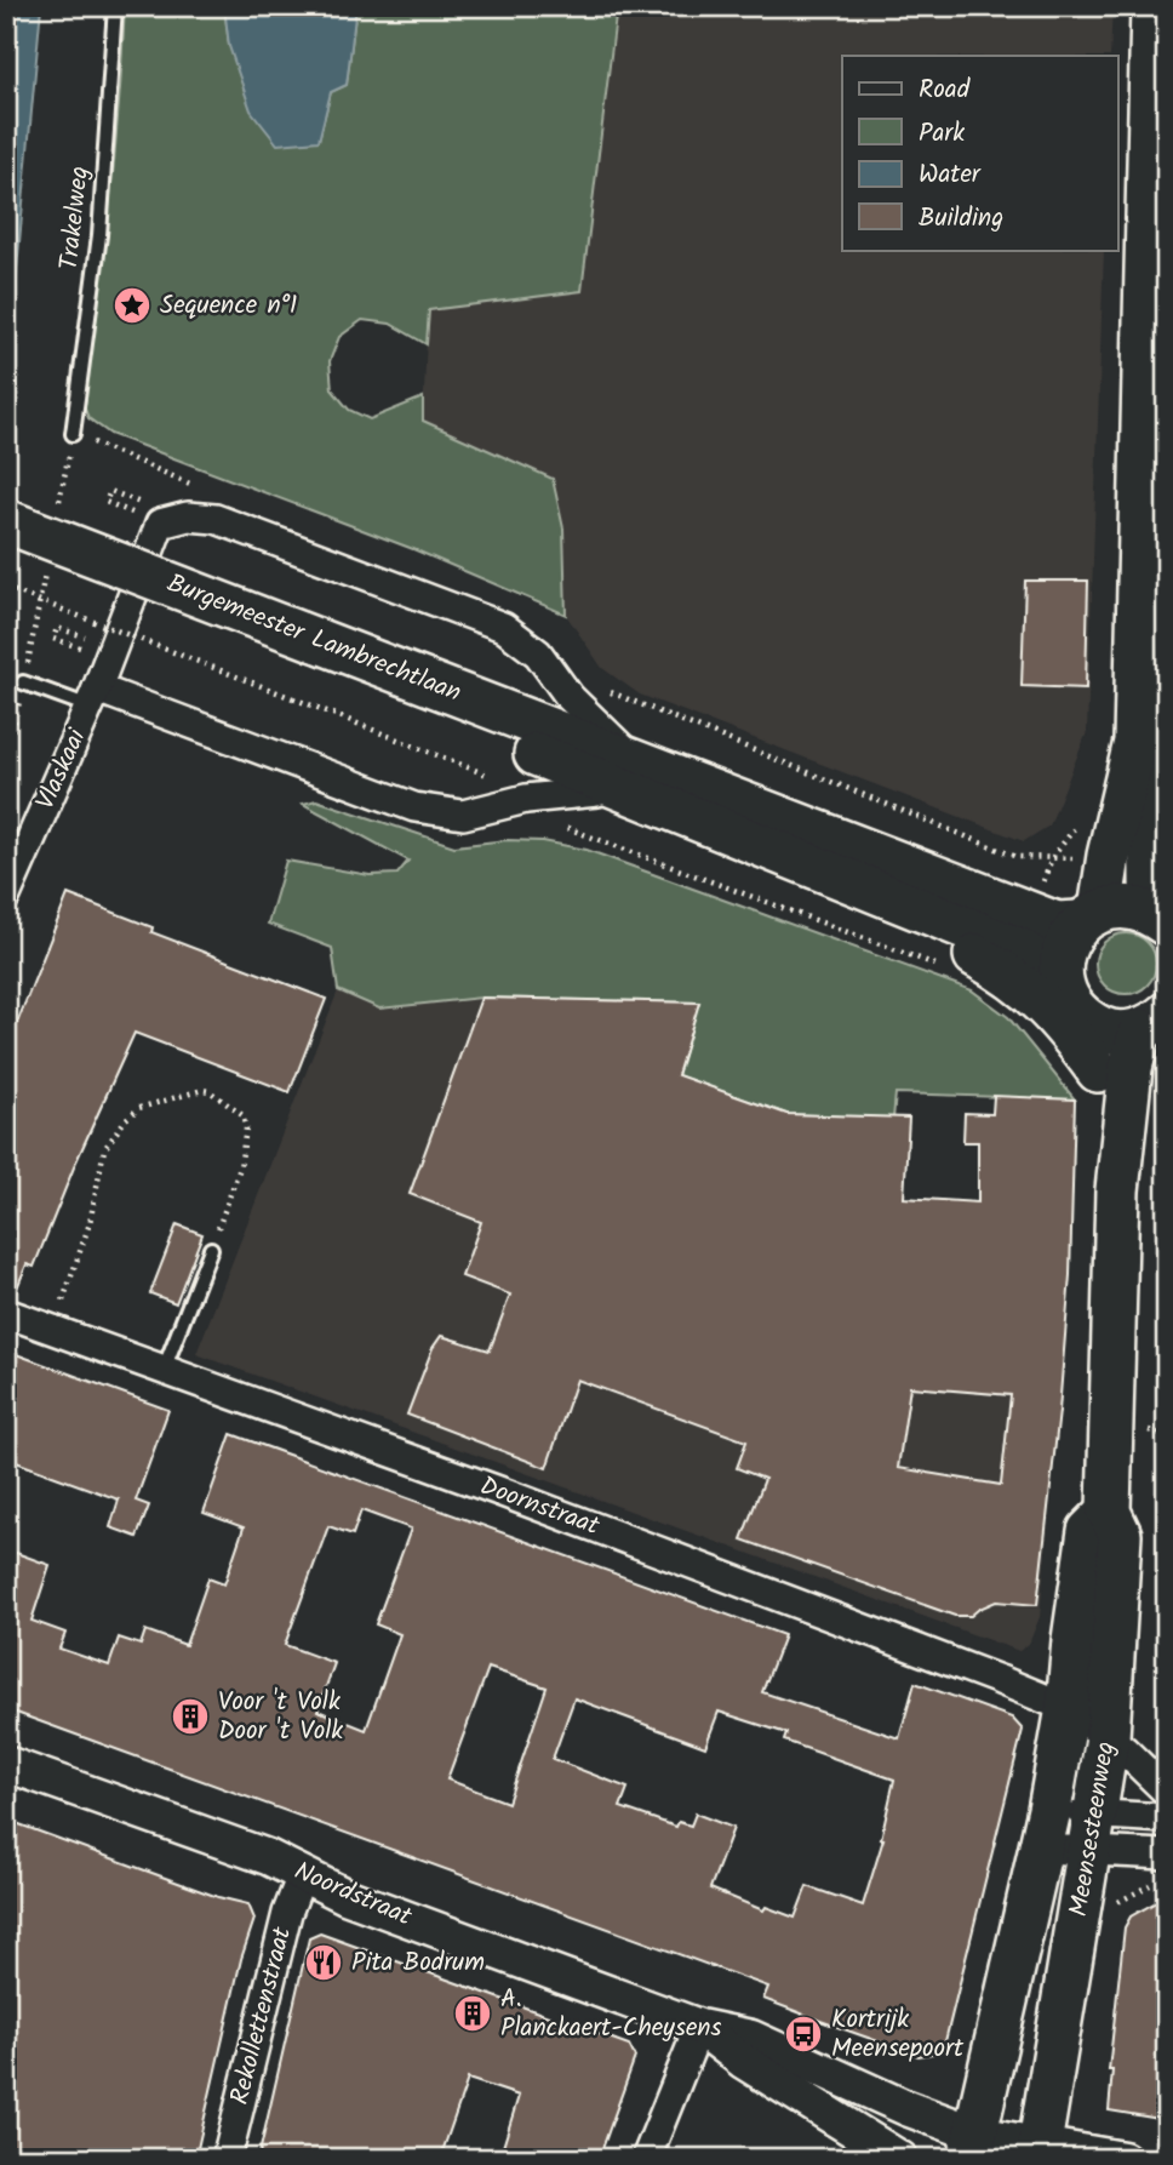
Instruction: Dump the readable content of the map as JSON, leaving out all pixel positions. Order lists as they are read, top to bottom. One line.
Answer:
{"streets":{"main road":["Burgemeester Lambrechtlaan","Meensesteenweg"],"street":["Vlaskaai","Doornstraat","Noordstraat","Rekollettenstraat"],"lane":["Trakelweg"]},"crossings":[["Burgemeester Lambrechtlaan","Vlaskaai"],["Burgemeester Lambrechtlaan","Meensesteenweg"],["Doornstraat","Meensesteenweg"],["Meensesteenweg","Noordstraat"],["Noordstraat","Rekollettenstraat"]],"places":{"place":["Sequence n°1"],"building":["Voor 't Volk Door 't Volk","A. Planckaert-Cheysens"],"restaurant":["Pita Bodrum"],"bus stop":["Kortrijk Meensepoort"]},"legend":["Road","Park","Water","Building"]}
